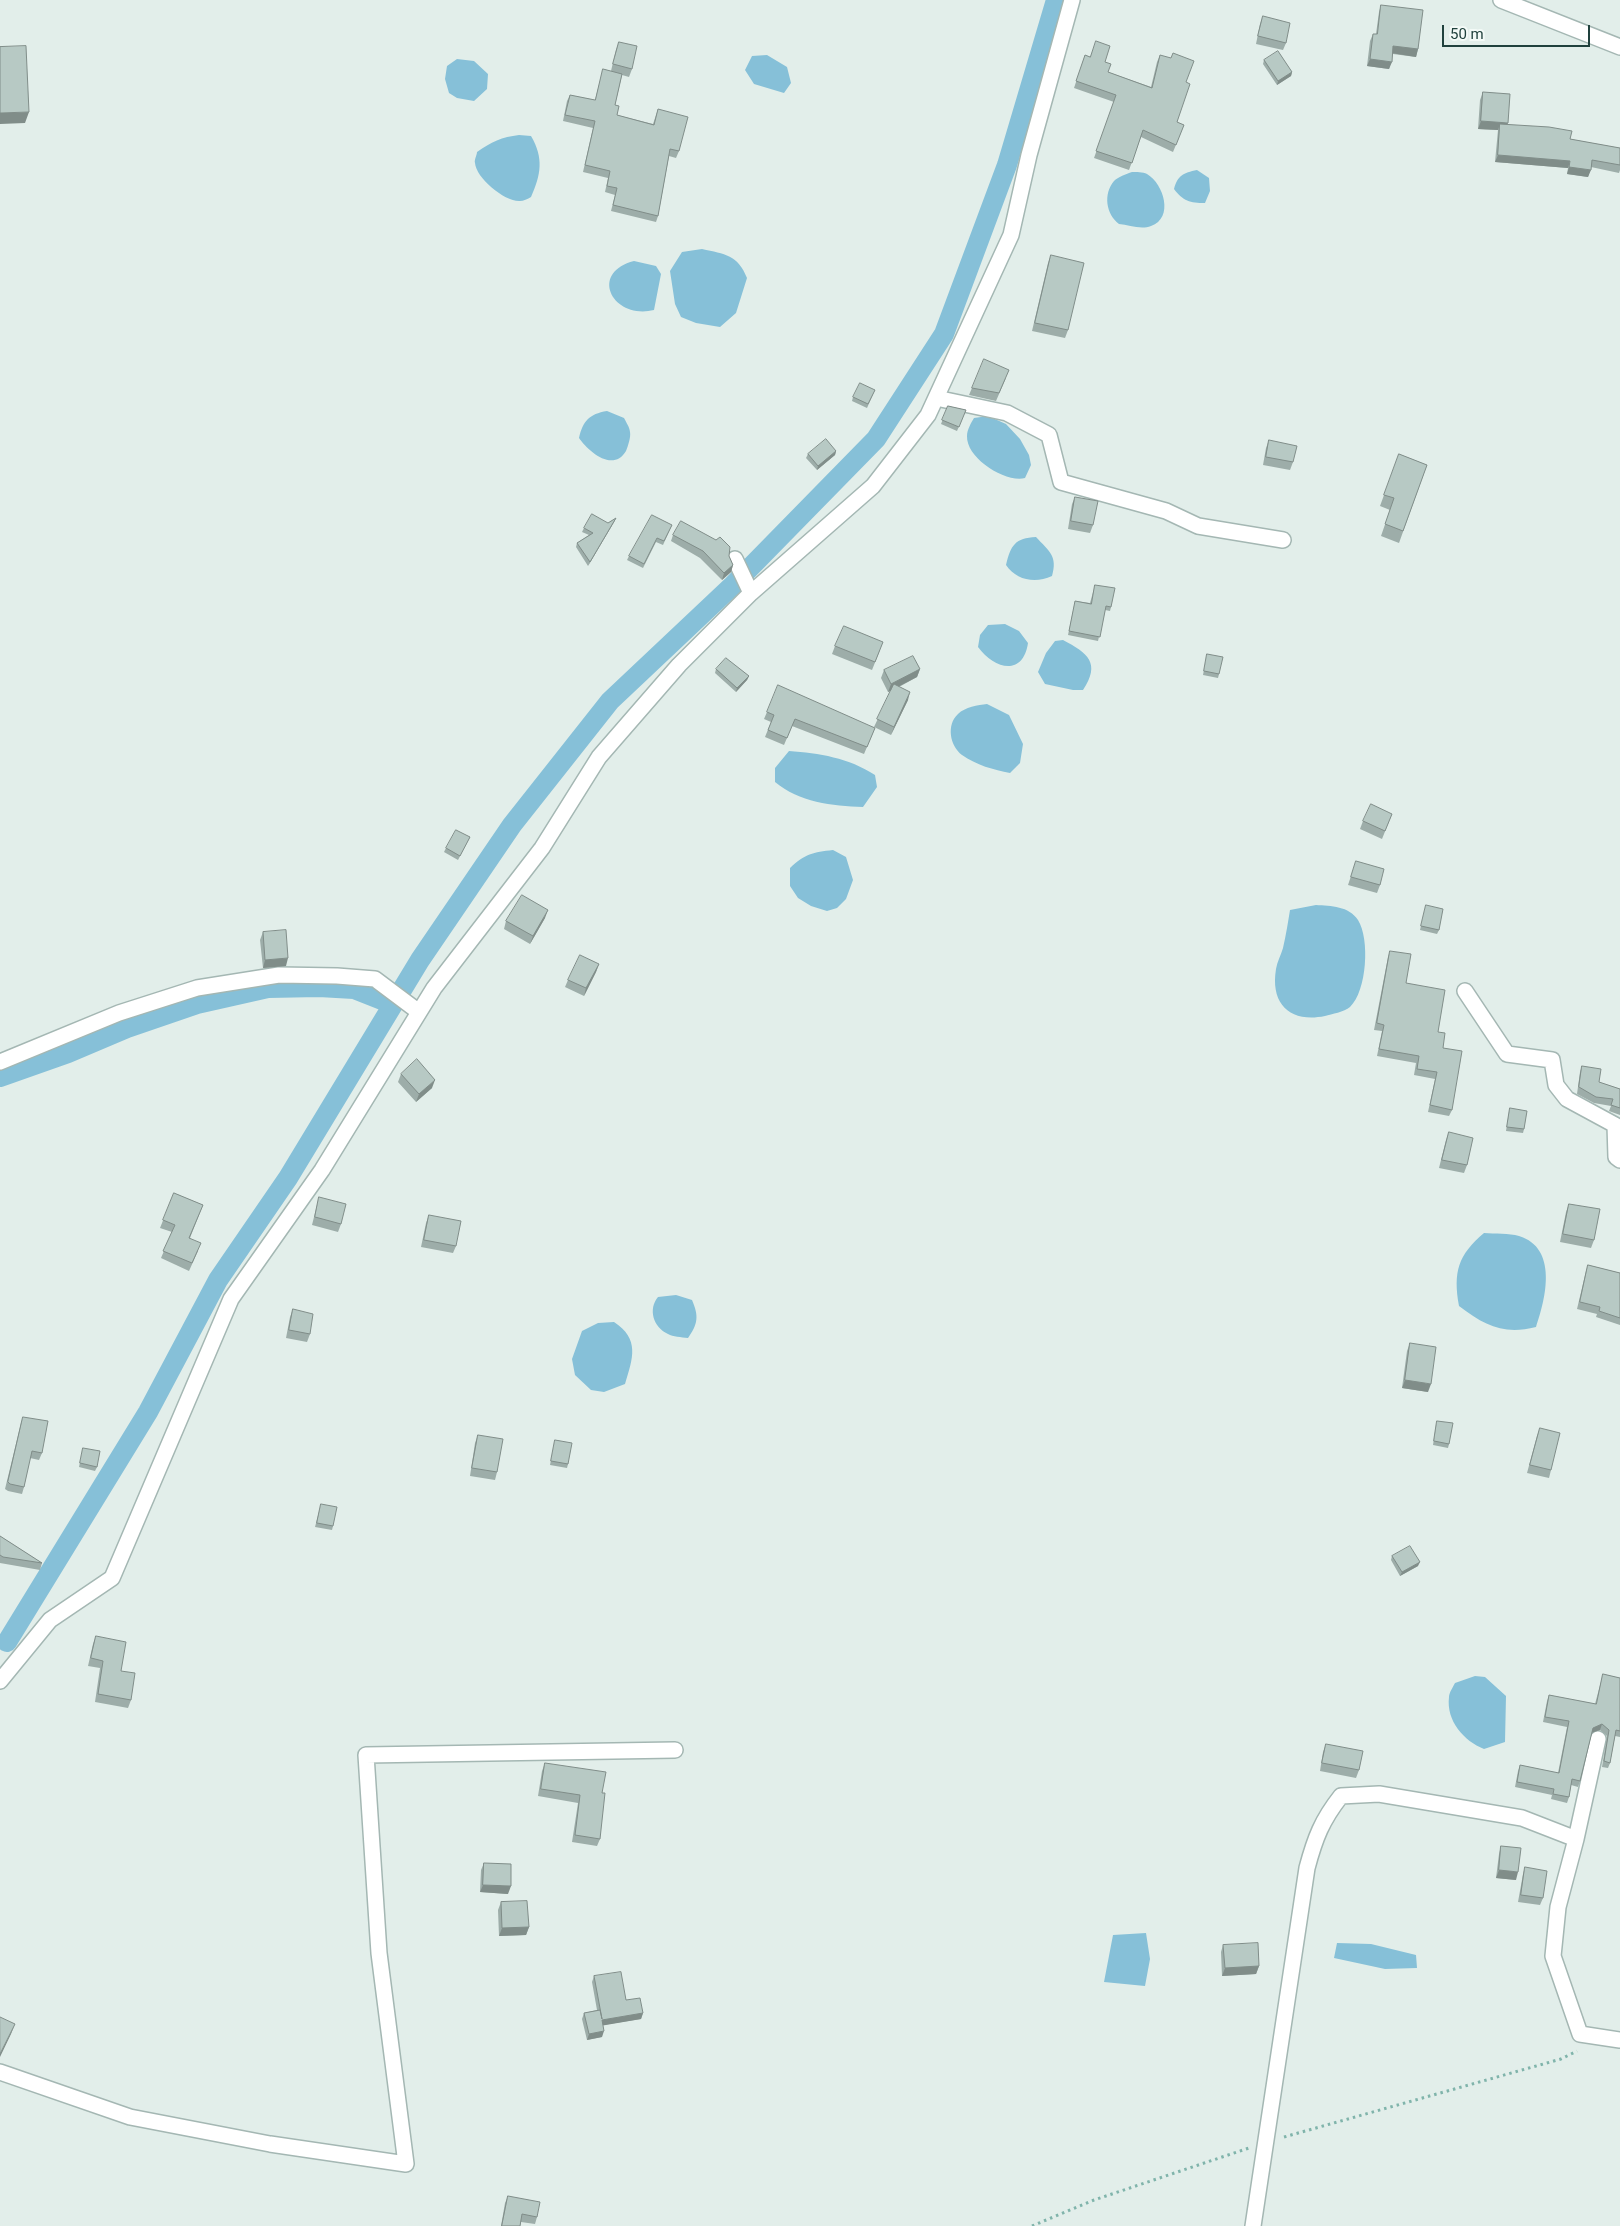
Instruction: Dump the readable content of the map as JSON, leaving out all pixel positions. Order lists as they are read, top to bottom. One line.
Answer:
{"scale_bar":"50 m"}
